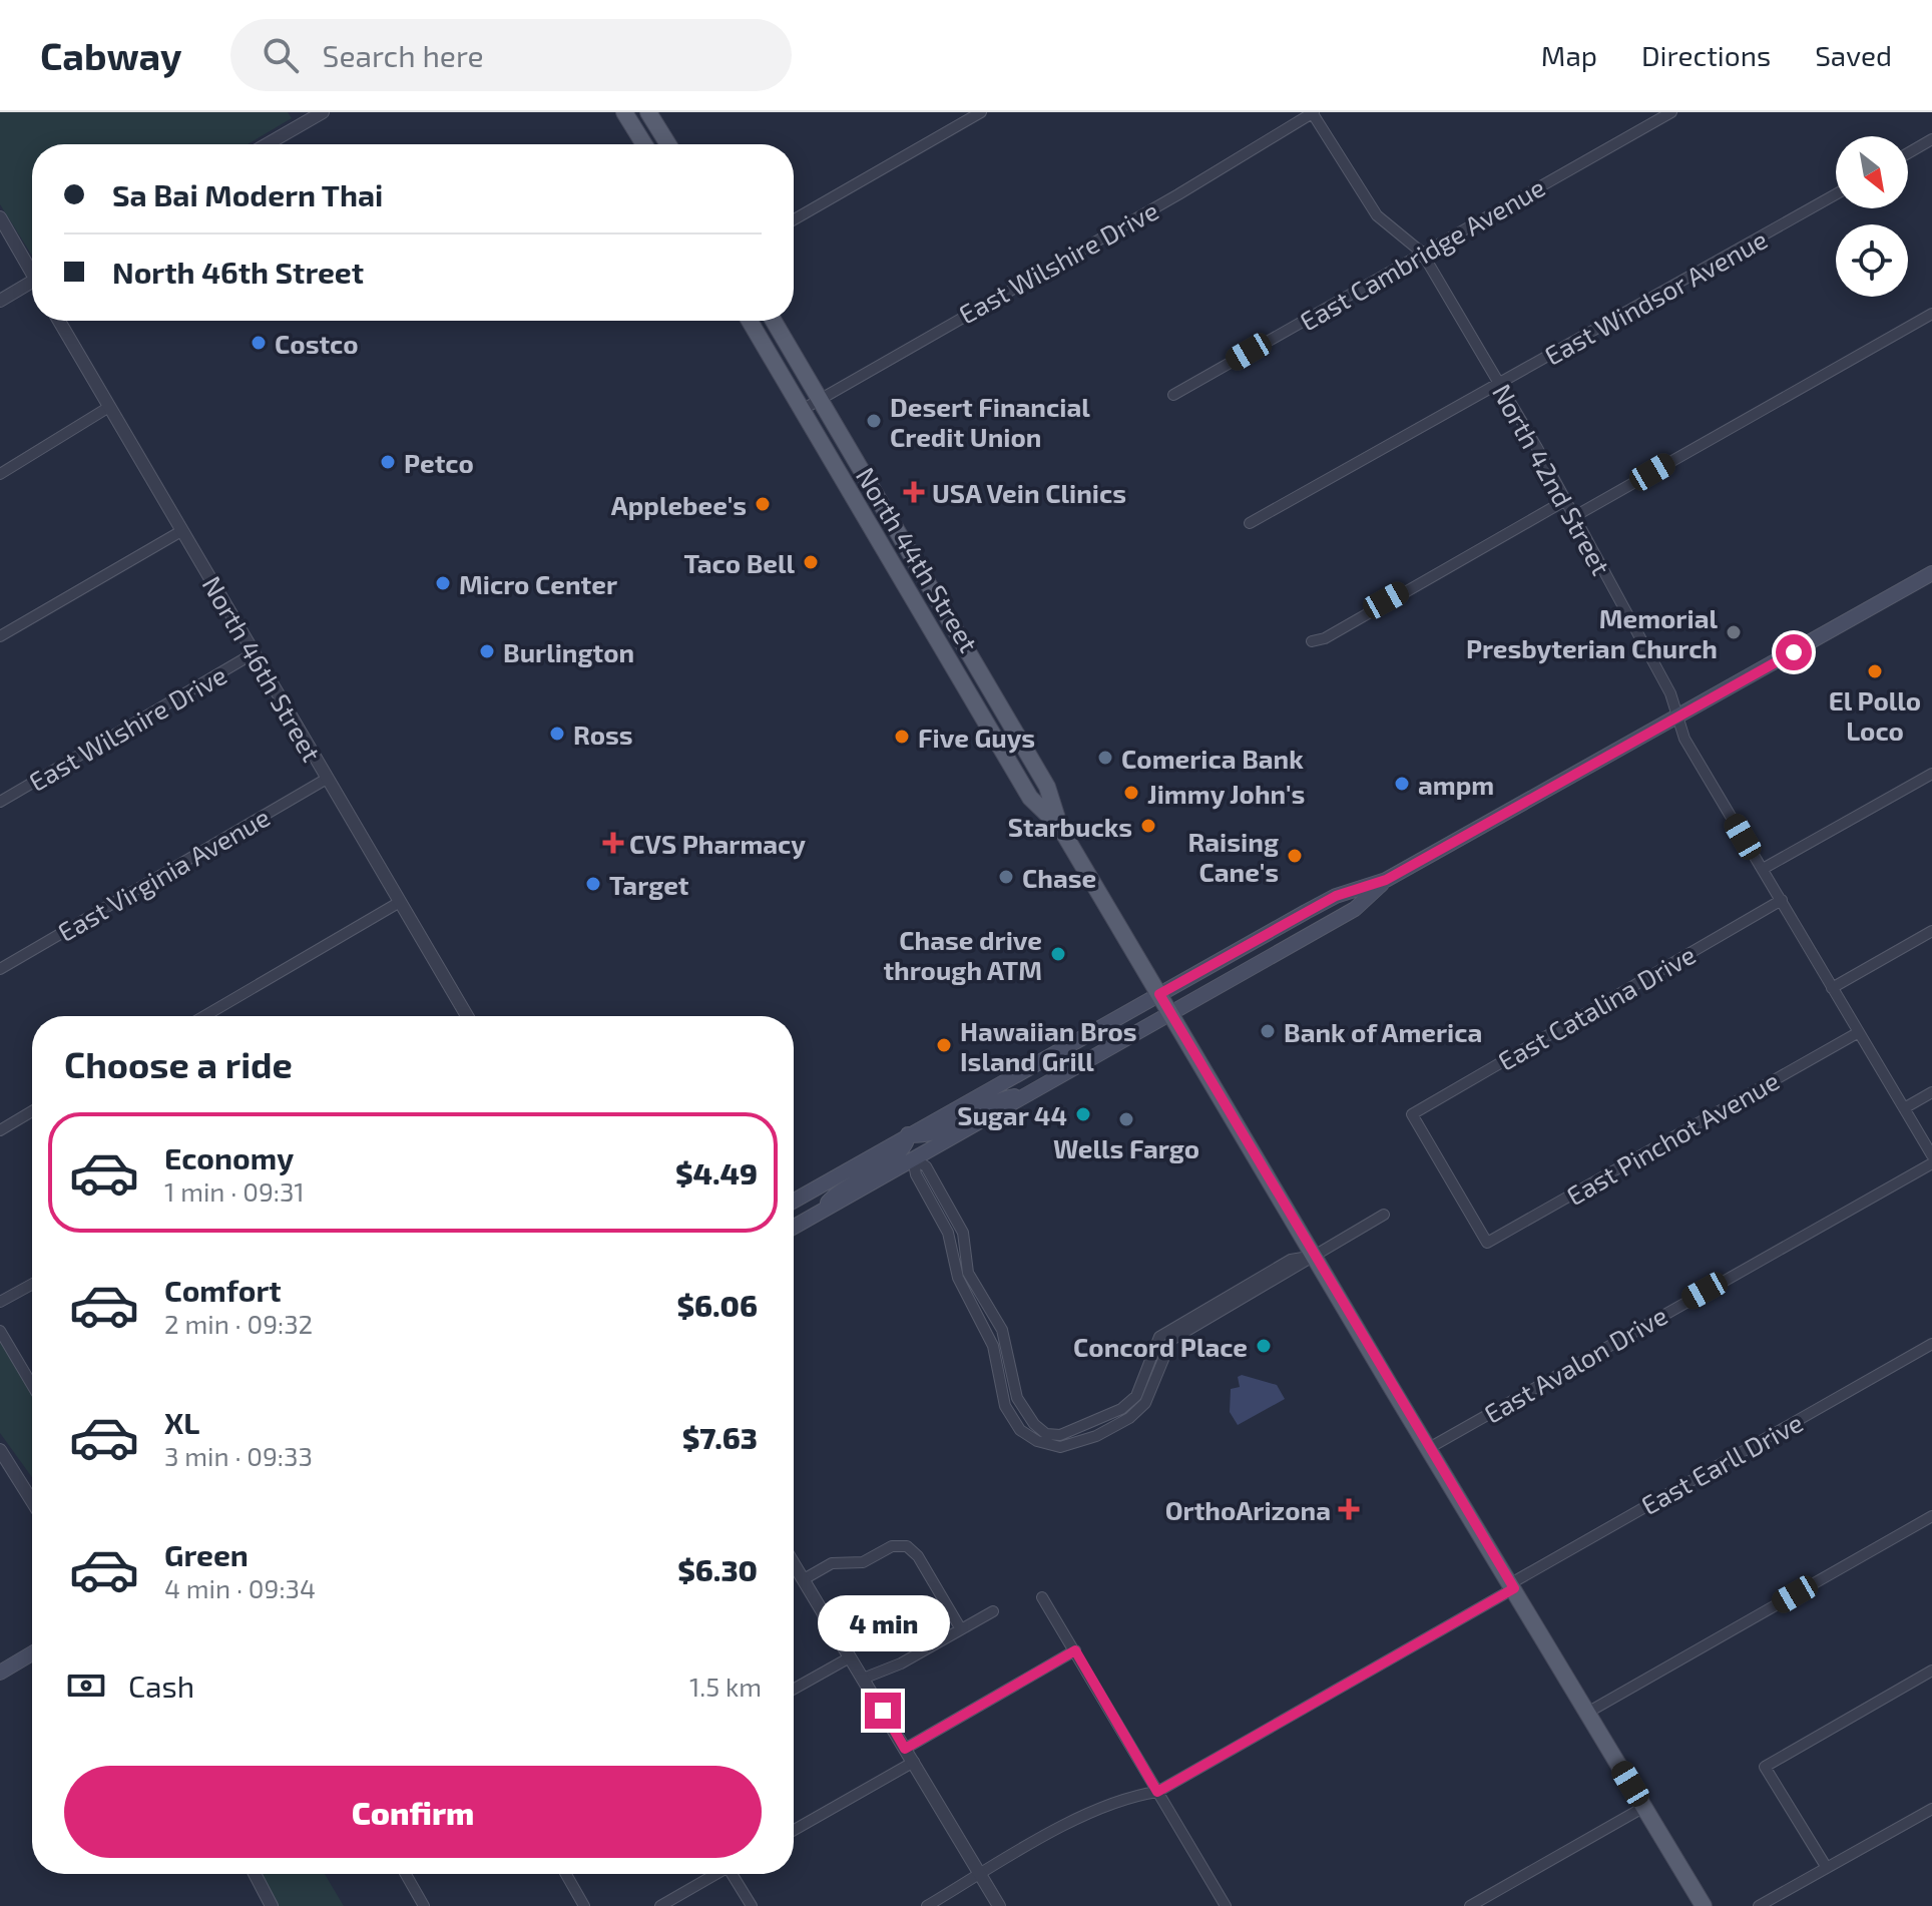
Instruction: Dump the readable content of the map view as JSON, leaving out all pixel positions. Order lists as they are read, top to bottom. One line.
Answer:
{"streets":{"main road":["North 44th Street"],"street":["East Cambridge Avenue","East Wilshire Drive","East Windsor Avenue","North 42nd Street","North 46th Street","East Virginia Avenue","East Catalina Drive","East Pinchot Avenue","East Avalon Drive","East Earll Drive"]},"crossings":[["East Cambridge Avenue","North 42nd Street"],["East Wilshire Drive","North 42nd Street"],["East Wilshire Drive","North 44th Street"],["East Wilshire Drive","North 46th Street"],["East Windsor Avenue","North 42nd Street"],["North 42nd Street","East Catalina Drive"],["North 42nd Street","East Pinchot Avenue"],["North 44th Street","East Avalon Drive"],["North 44th Street","East Earll Drive"],["North 46th Street","East Virginia Avenue"],["East Catalina Drive","East Pinchot Avenue"]],"places":{"other":["Costco","Desert Financial Credit Union","Petco","Applebee's","Taco Bell","Micro Center","Memorial Presbyterian Church","Burlington","El Pollo Loco","Ross","Five Guys","Comerica Bank","ampm","Jimmy John's","Starbucks","Raising Cane's","Chase","Target","Chase drive through ATM","Bank of America","Hawaiian Bros Island Grill","Sugar 44","Wells Fargo","Concord Place"],"health":["USA Vein Clinics","CVS Pharmacy","OrthoArizona"]},"north":"bottom right","page":{"header":"Cabway","search":"Search here","nav":["Map","Directions","Saved"],"banner":["Sa Bai Modern Thai","North 46th Street"],"heading":"Choose a ride","list":[{"name":"Economy","note":"1 min · 09:31","value":"$4.49"},{"name":"Comfort","note":"2 min · 09:32","value":"$6.06"},{"name":"XL","note":"3 min · 09:33","value":"$7.63"},{"name":"Green","note":"4 min · 09:34","value":"$6.30"}],"bubble":"4 min","pay":["Cash","1.5 km"],"buttons":"Confirm"}}
